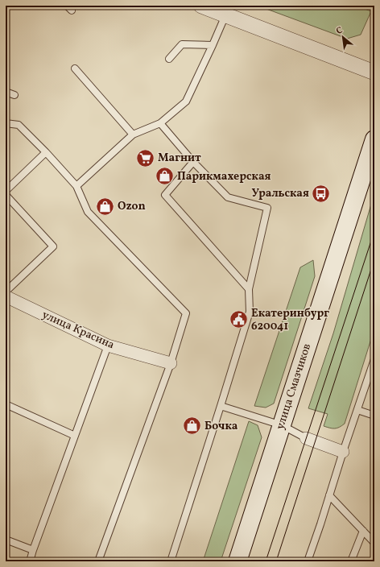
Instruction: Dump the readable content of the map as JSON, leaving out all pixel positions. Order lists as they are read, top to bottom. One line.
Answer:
{"streets":{"main road":["улица Смазчиков"],"street":["улица Красина"]},"places":{"supermarket":["Магнит"],"shop":["Парикмахерская","Ozon","Бочка"],"bus stop":["Уральская"],"public building":["Екатеринбург 620041"]},"north":"top left"}
